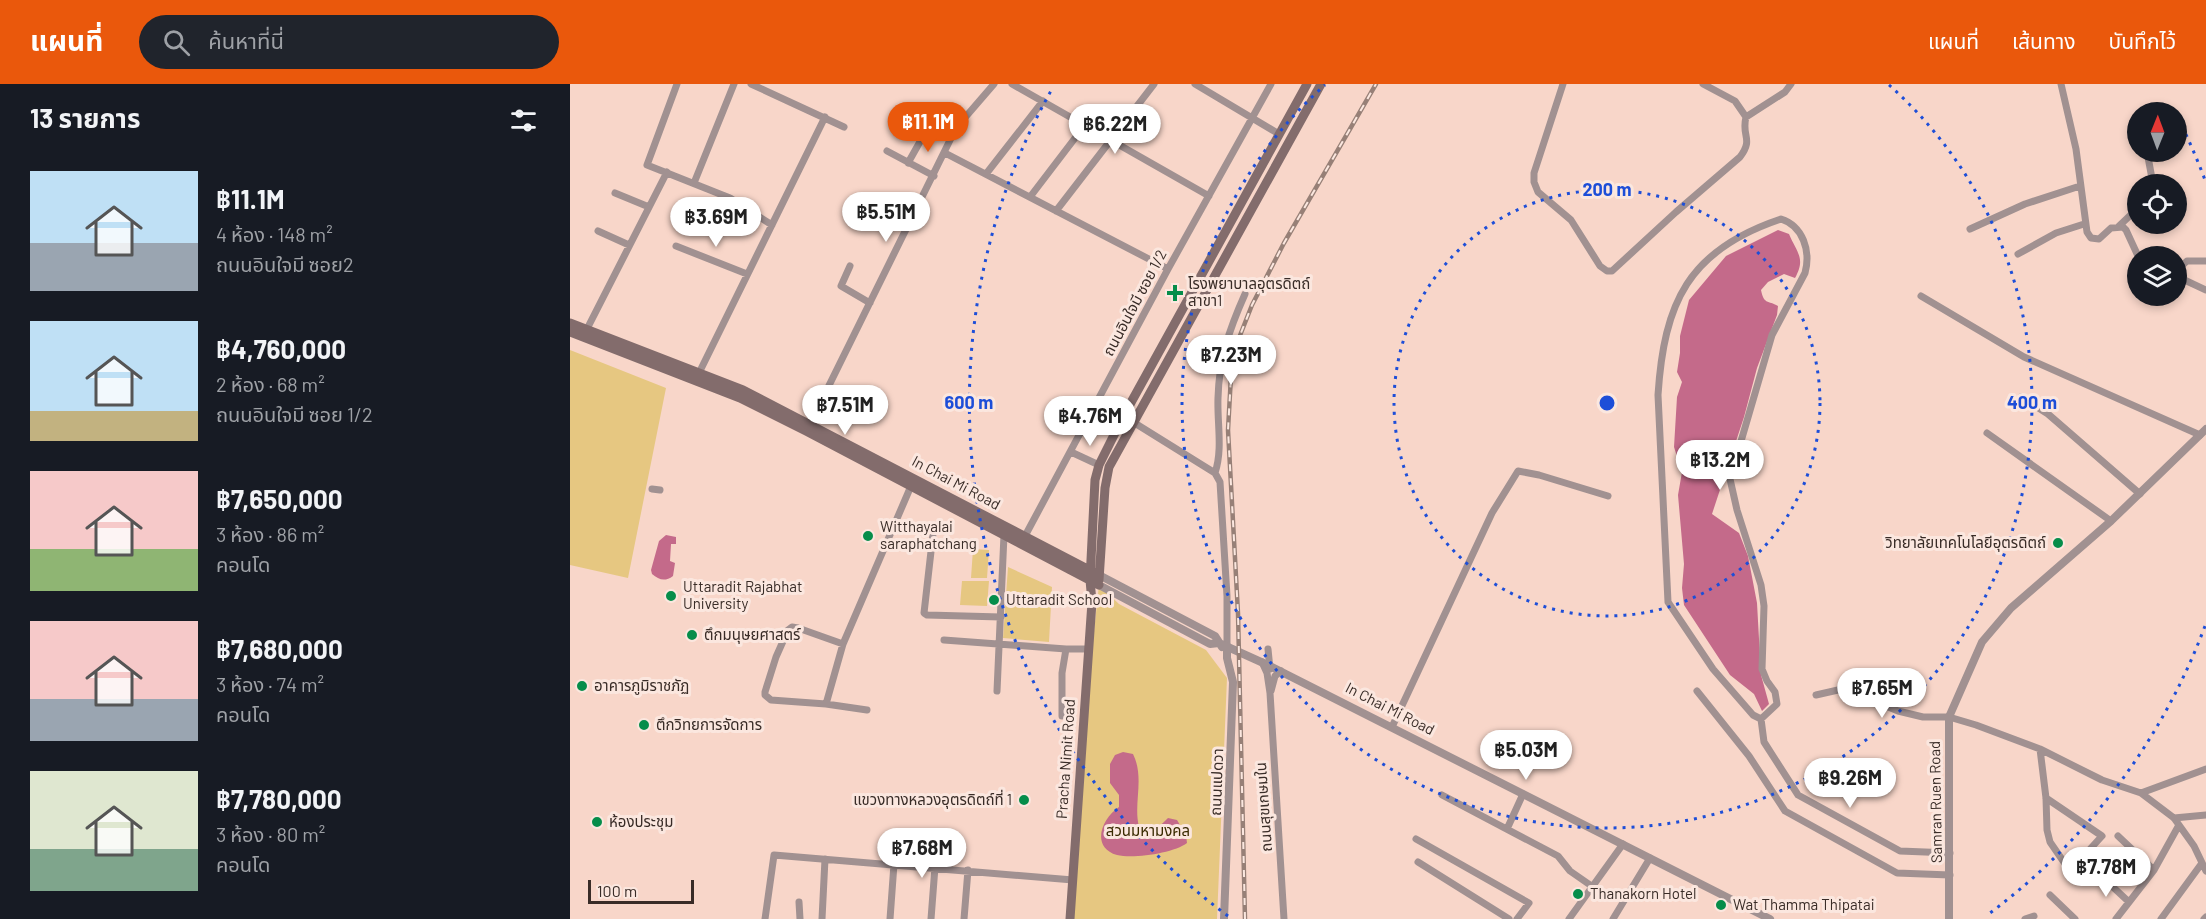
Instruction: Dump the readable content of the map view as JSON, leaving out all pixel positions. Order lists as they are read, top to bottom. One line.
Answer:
{"streets":{"main road":["In Chai Mi Road","Pracha Nimit Road"],"street":["ถนนอินใจมี ซอย 1/2","ถนนแปดวา","Samran Ruen Road","ถนนสุขเกษมใน"]},"crossings":[["ถนนอินใจมี ซอย 1/2","In Chai Mi Road"],["In Chai Mi Road","Pracha Nimit Road"],["In Chai Mi Road","ถนนสุขเกษมใน"]],"parks":["สวนมหามงคล"],"places":{"health":["โรงพยาบาลอุตรดิตถ์ สาขา1"],"other":["Witthayalai saraphatchang","วิทยาลัยเทคโนโลยีอุตรดิตถ์","Uttaradit Rajabhat University","Uttaradit School","ตึกมนุษยศาสตร์","อาคารภูมิราชภัฏ","ตึกวิทยการจัดการ","แขวงทางหลวงอุตรดิตถ์ที่ 1","ห้องประชุม","Thanakorn Hotel","Wat Thamma Thipatai"]},"scale_bar":"100 m","north":"top","page":{"header":"แผนที่","search":"ค้นหาที่นี่","nav":["แผนที่","เส้นทาง","บันทึกไว้"],"heading":"13 รายการ","price":["฿11.1M","฿6.22M","฿5.51M","฿3.69M","฿7.23M","฿7.51M","฿4.76M","฿13.2M","฿7.65M","฿5.03M","฿9.26M","฿7.68M","฿7.78M"],"list":[{"name":"฿11.1M","note":"4 ห้อง · 148 m² · ถนนอินใจมี ซอย2"},{"name":"฿4,760,000","note":"2 ห้อง · 68 m² · ถนนอินใจมี ซอย 1/2"},{"name":"฿7,650,000","note":"3 ห้อง · 86 m² · คอนโด"},{"name":"฿7,680,000","note":"3 ห้อง · 74 m² · คอนโด"},{"name":"฿7,780,000","note":"3 ห้อง · 80 m² · คอนโด"}],"scale":"100 m"},"rings":["200 m","400 m","600 m"]}
